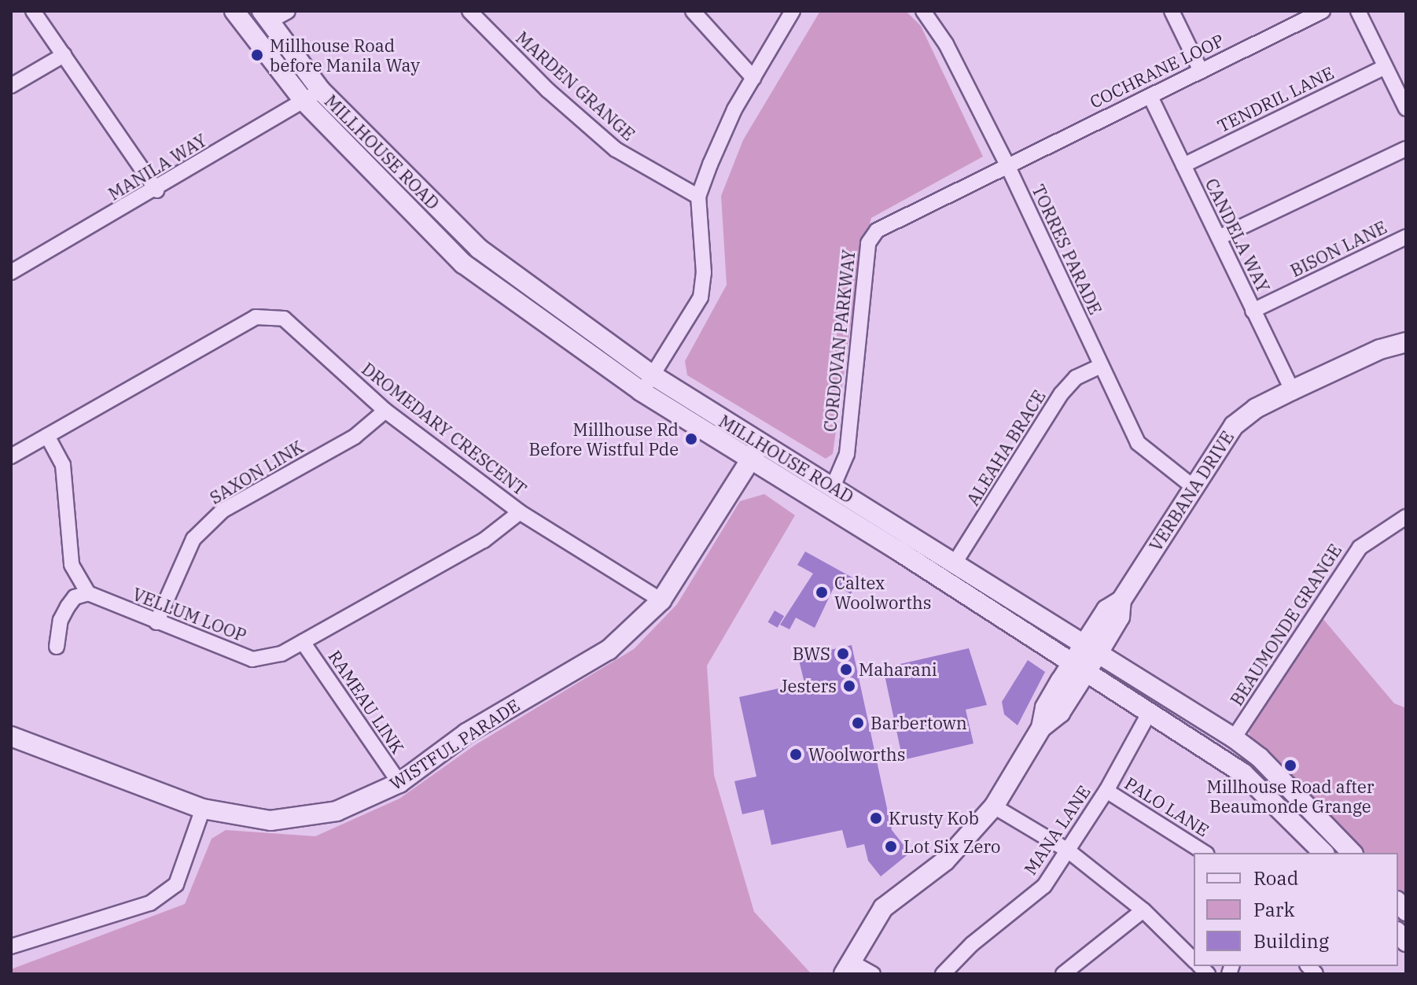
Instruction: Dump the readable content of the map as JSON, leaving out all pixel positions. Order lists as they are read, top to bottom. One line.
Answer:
{"streets":{"main road":["MILLHOUSE ROAD","VERBANA DRIVE","WISTFUL PARADE"],"street":["COCHRANE LOOP","MARDEN GRANGE","TENDRIL LANE","MANILA WAY","CANDELA WAY","BISON LANE","TORRES PARADE","CORDOVAN PARKWAY","DROMEDARY CRESCENT","ALEAHA BRACE","SAXON LINK","VELLUM LOOP","BEAUMONDE GRANGE","RAMEAU LINK","PALO LANE","MANA LANE"]},"crossings":[["COCHRANE LOOP","CANDELA WAY"],["COCHRANE LOOP","TORRES PARADE"],["COCHRANE LOOP","CORDOVAN PARKWAY"],["TENDRIL LANE","CANDELA WAY"],["MILLHOUSE ROAD","MANILA WAY"],["MILLHOUSE ROAD","CORDOVAN PARKWAY"],["MILLHOUSE ROAD","ALEAHA BRACE"],["MILLHOUSE ROAD","VERBANA DRIVE"],["MILLHOUSE ROAD","BEAUMONDE GRANGE"],["MILLHOUSE ROAD","WISTFUL PARADE"],["MILLHOUSE ROAD","MANA LANE"],["CANDELA WAY","BISON LANE"],["CANDELA WAY","VERBANA DRIVE"],["TORRES PARADE","CORDOVAN PARKWAY"],["TORRES PARADE","ALEAHA BRACE"],["TORRES PARADE","VERBANA DRIVE"],["DROMEDARY CRESCENT","SAXON LINK"],["DROMEDARY CRESCENT","VELLUM LOOP"],["DROMEDARY CRESCENT","WISTFUL PARADE"],["SAXON LINK","VELLUM LOOP"],["VELLUM LOOP","RAMEAU LINK"],["RAMEAU LINK","WISTFUL PARADE"],["PALO LANE","MANA LANE"]],"places":["Millhouse Road before Manila Way","Millhouse Rd Before Wistful Pde","Caltex Woolworths","BWS","Maharani","Jesters","Barbertown","Woolworths","Millhouse Road after Beaumonde Grange","Krusty Kob","Lot Six Zero"],"legend":["Road","Park","Building"]}
